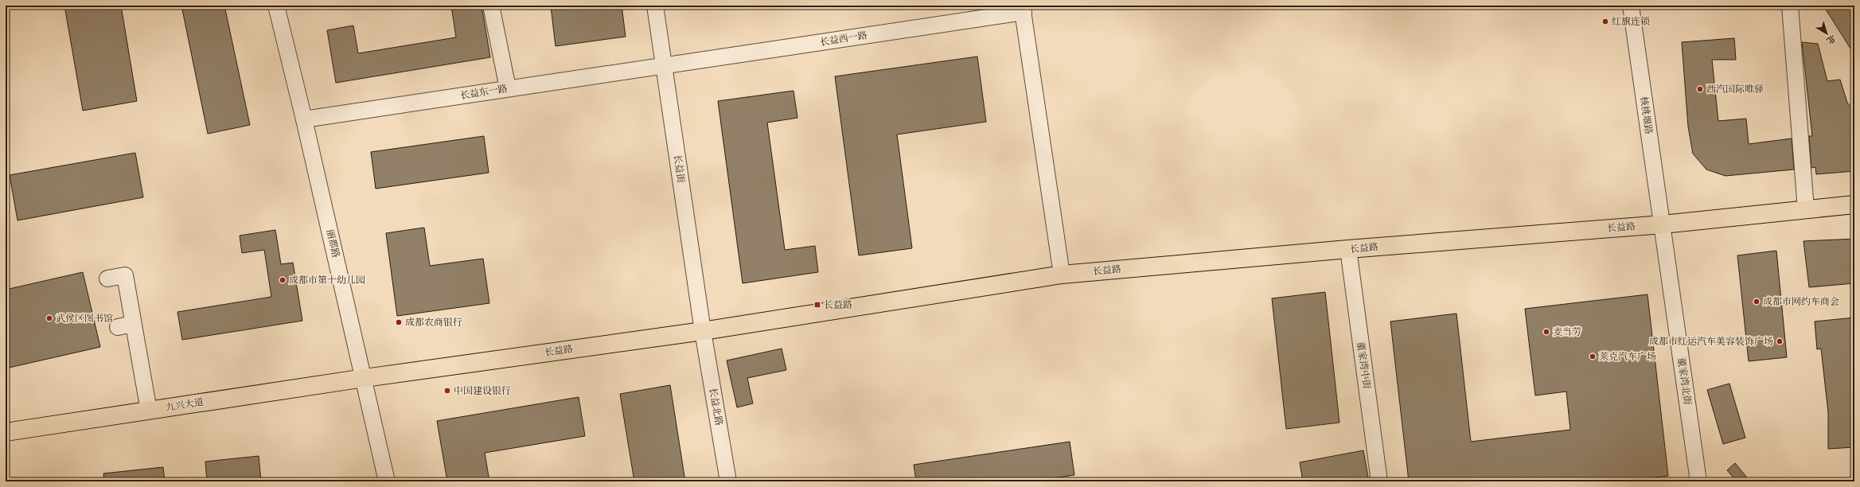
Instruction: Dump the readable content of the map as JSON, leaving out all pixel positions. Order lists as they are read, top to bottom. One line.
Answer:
{"streets":{"main road":["长益路","九兴大道"],"street":["长益西一路","长益东一路","核桃堰路","长益街","丽都路","董家湾中街","董家湾北街","长益北路"]},"crossings":[["长益西一路","长益东一路"],["长益西一路","长益街"],["长益东一路","长益街"],["长益东一路","丽都路"],["核桃堰路","长益路"],["核桃堰路","董家湾北街"],["长益街","长益路"],["长益街","长益北路"],["长益路","丽都路"],["长益路","董家湾中街"],["长益路","董家湾北街"],["长益路","九兴大道"],["长益路","长益北路"],["丽都路","九兴大道"]],"places":{"other":["红旗连锁","西汽国际唯驿","成都市第十幼儿园","成都市网约车商会","武侯区图书馆","成都农商银行","麦当劳","成都市红运汽车美容装饰广场","莱克汽车广场","中国建设银行"],"transit":["长益路"]},"north":"bottom right"}
